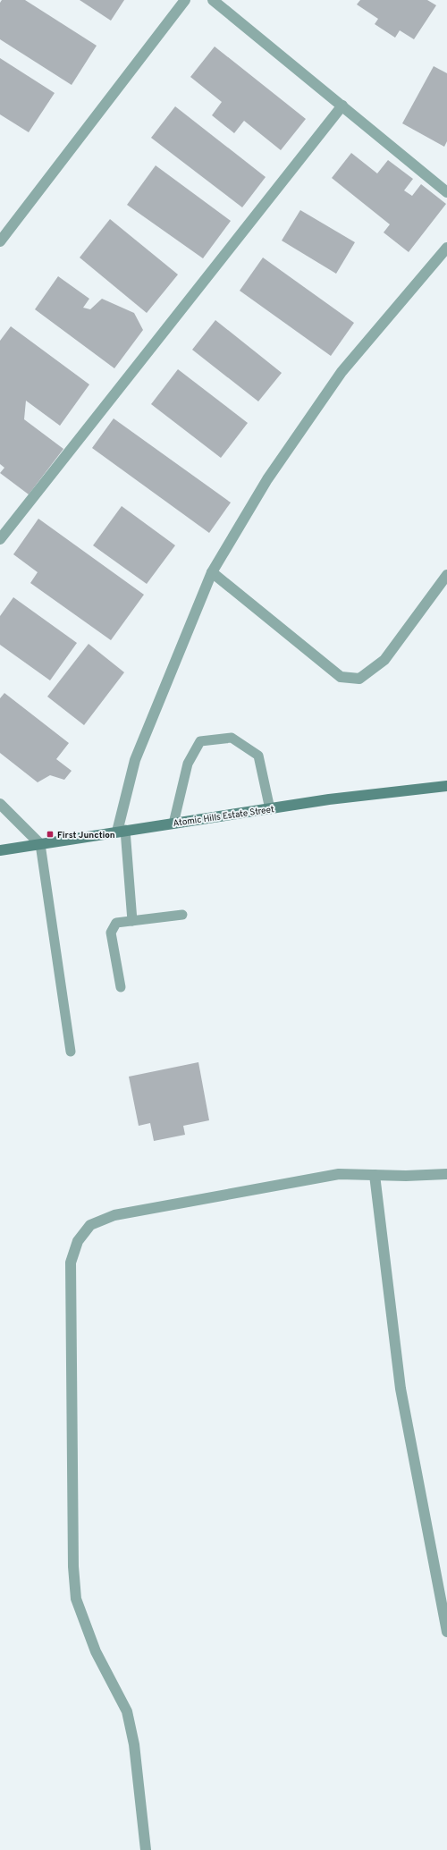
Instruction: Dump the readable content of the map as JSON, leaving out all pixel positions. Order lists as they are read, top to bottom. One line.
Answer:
{"streets":{"street":["Atomic Hills Estate Street"]},"places":{"transit":["First Junction"]}}
